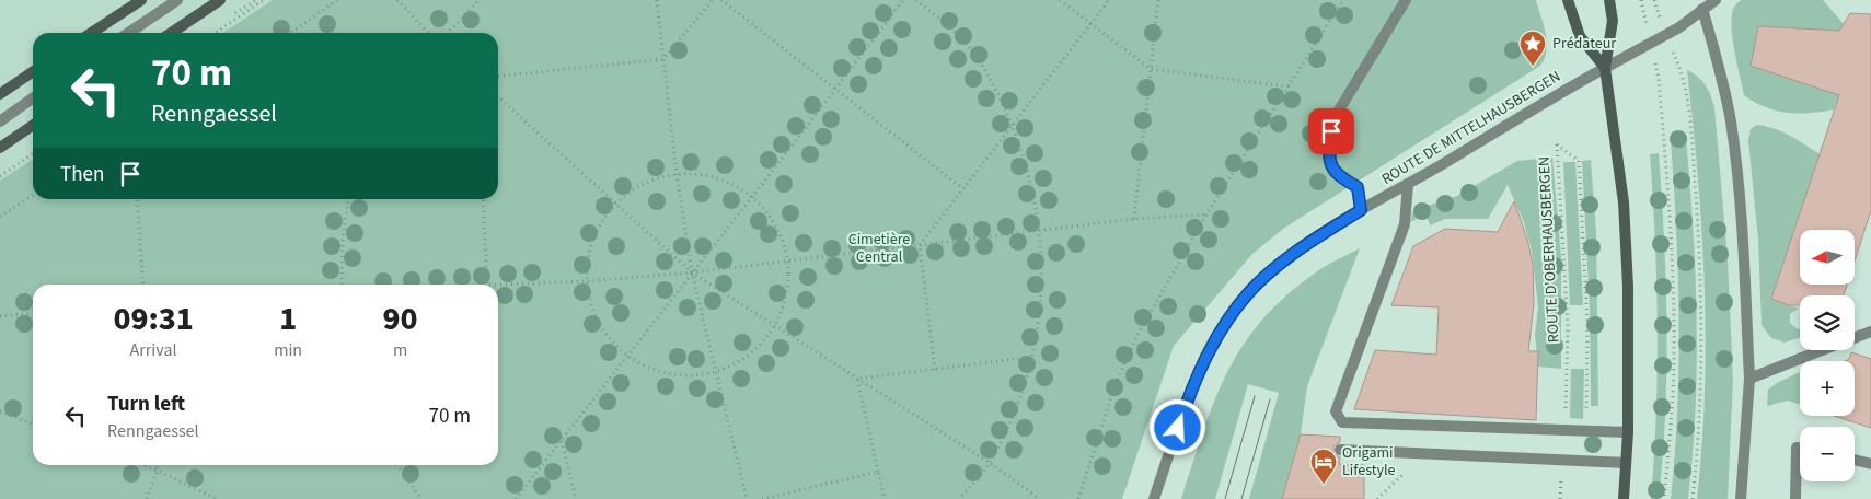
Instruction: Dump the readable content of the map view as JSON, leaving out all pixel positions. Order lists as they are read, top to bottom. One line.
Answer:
{"streets":{"street":["ROUTE DE MITTELHAUSBERGEN"],"path":["ROUTE D'OBERHAUSBERGEN"]},"parks":["Cimetière Central"],"places":{"place":["Prédateur"],"hotel":["Origami Lifestyle"]},"north":"left","page":{"turn":["70 m","Renngaessel"],"then":"Then","map_buttons":["+","−"],"eta":["09:31","Arrival","1","min","90","m"],"list":[{"name":"Turn left","note":"Renngaessel","value":"70 m"}]}}
